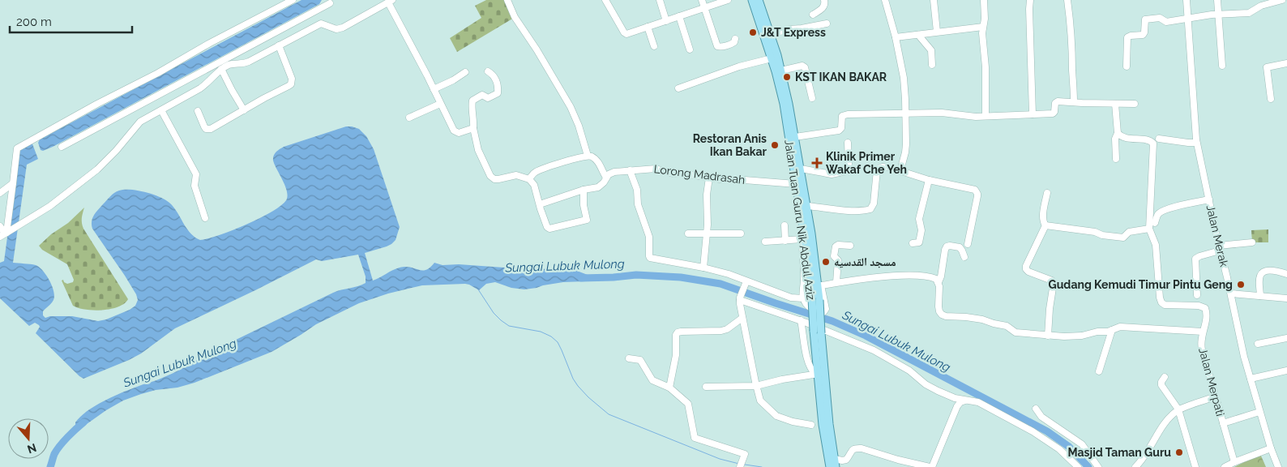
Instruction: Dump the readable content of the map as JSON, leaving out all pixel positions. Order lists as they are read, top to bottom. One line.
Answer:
{"streets":{"main road":["Jalan Tuan Guru Nik Abdul Aziz"],"street":["Lorong Madrasah","Jalan Merak","Jalan Merpati"]},"crossings":[["Lorong Madrasah","Jalan Tuan Guru Nik Abdul Aziz"]],"water":["Sungai Lubuk Mulong"],"places":{"other":["J&T Express","KST IKAN BAKAR","Restoran Anis Ikan Bakar","مسجد القدسيه","Gudang Kemudi Timur Pintu Geng","Masjid Taman Guru"],"health":["Klinik Primer Wakaf Che Yeh"]},"scale_bar":"200 m","north":"bottom"}
